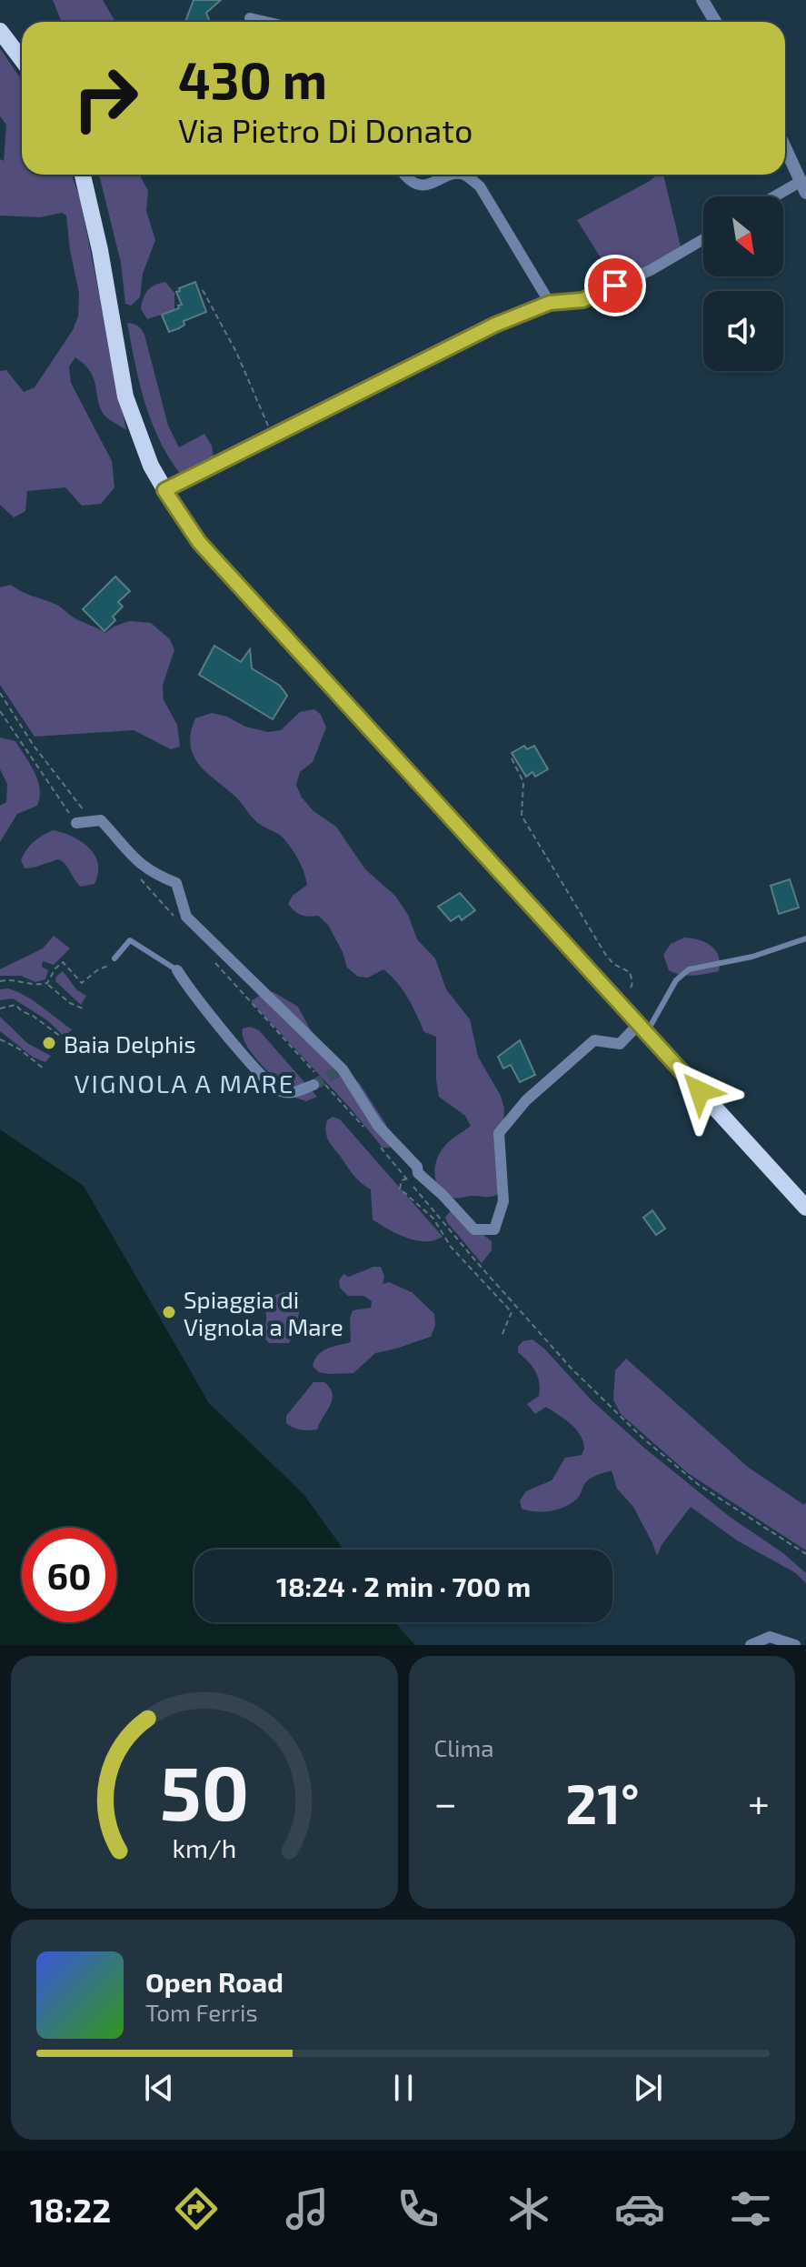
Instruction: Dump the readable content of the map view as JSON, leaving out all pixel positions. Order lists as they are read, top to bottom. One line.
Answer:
{"districts":["VIGNOLA A MARE"],"places":["Baia Delphis","Spiaggia di Vignola a Mare"],"north":"bottom right","page":{"turn":["430 m","Via Pietro Di Donato"],"limit":"60","trip":"18:24 · 2 min · 700 m","tile":"Clima","heat":["−","21°","+"],"song":["Open Road","Tom Ferris"],"tabs":"18:22","gauge":["50","km/h"]}}
